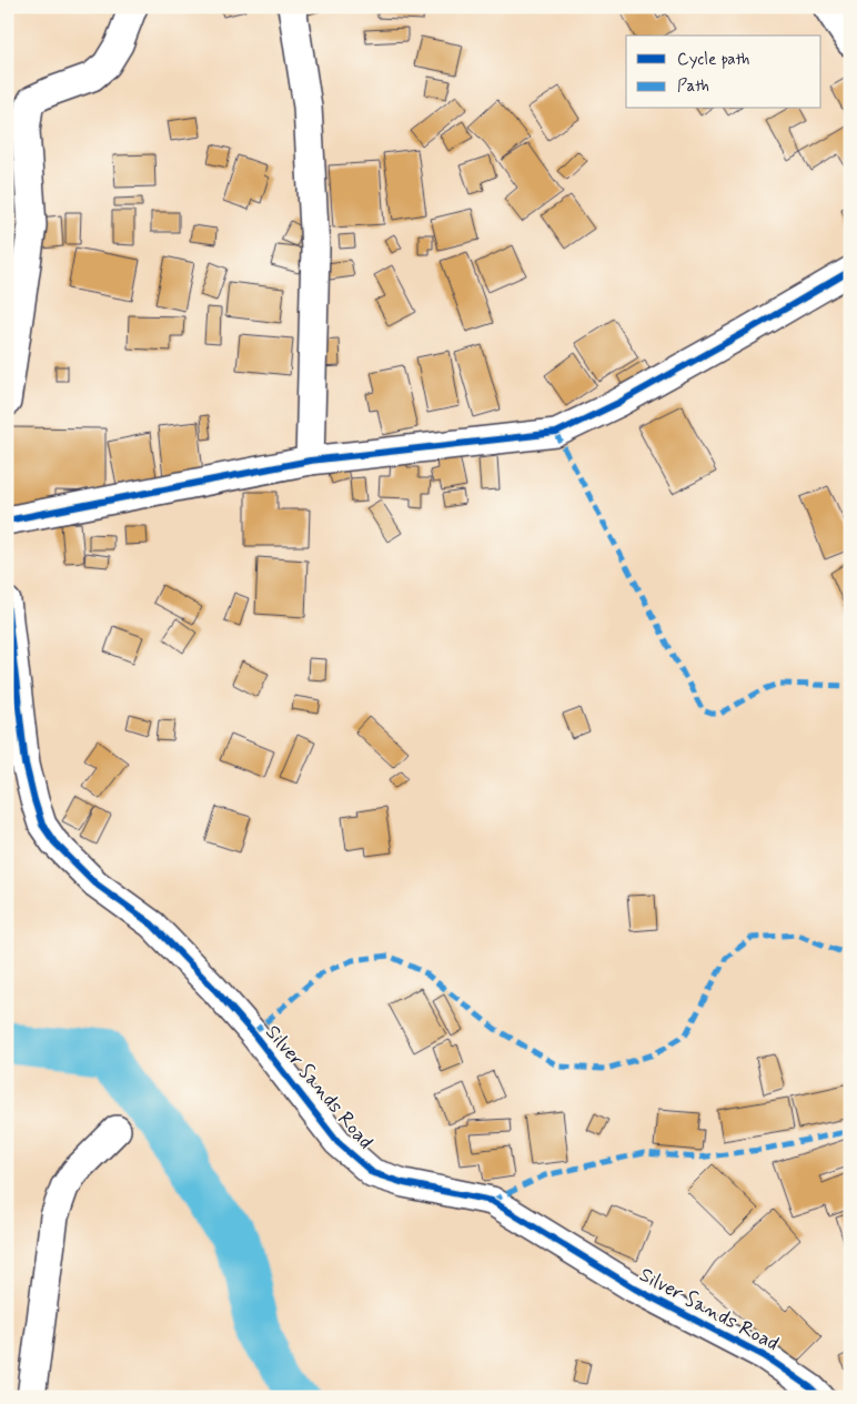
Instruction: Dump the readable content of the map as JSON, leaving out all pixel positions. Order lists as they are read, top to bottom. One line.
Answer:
{"streets":{"street":["Silver Sands Road"]},"legend":["Cycle path","Path"]}
